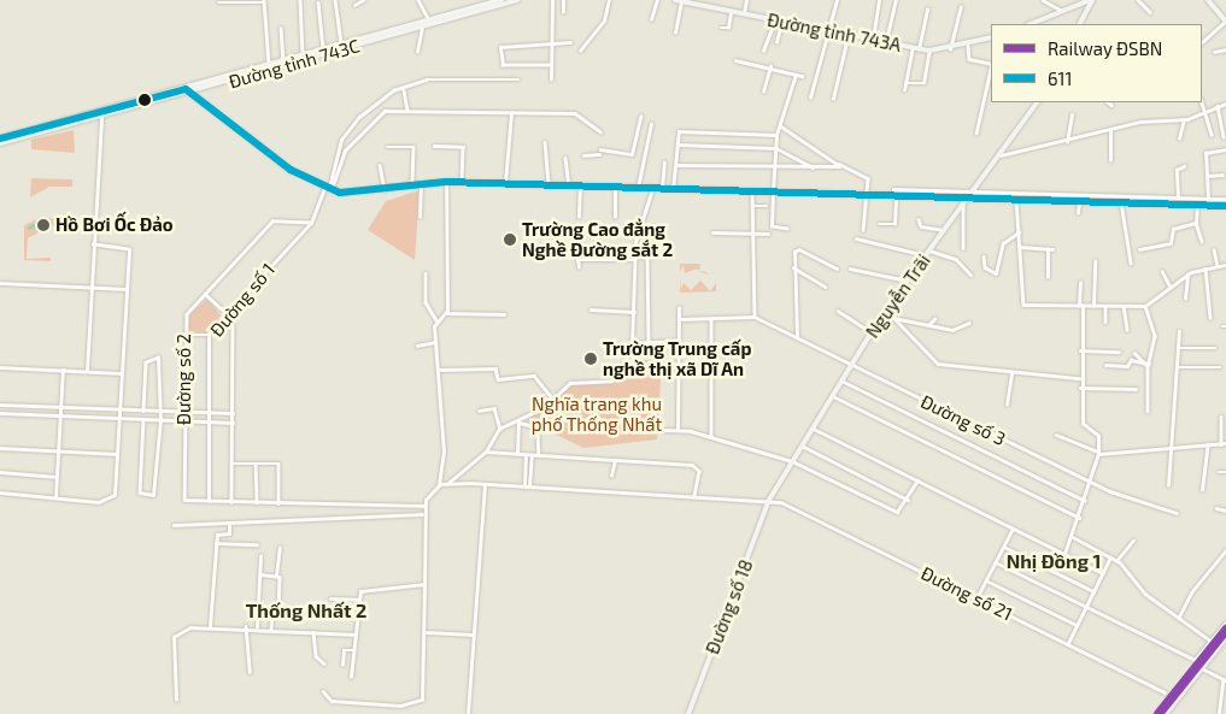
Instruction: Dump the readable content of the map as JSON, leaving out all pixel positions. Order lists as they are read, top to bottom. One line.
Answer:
{"streets":{"main road":["Đường tỉnh 743A","Đường tỉnh 743C","Nguyễn Trãi","Đường số 18"],"street":["Đường số 1","Đường số 2","Đường số 3","Đường số 21"]},"crossings":[["Nguyễn Trãi","Đường số 3"],["Nguyễn Trãi","Đường số 21"],["Nguyễn Trãi","Đường số 18"],["Đường số 1","Đường số 2"],["Đường số 21","Đường số 18"]],"districts":["Nhị Đồng 1","Thống Nhất 2"],"parks":["Nghĩa trang khu phố Thống Nhất"],"places":["Hồ Bơi Ốc Đảo","Trường Cao đẳng Nghề Đường sắt 2","Trường Trung cấp nghề thị xã Dĩ An"],"lines":["transit line 611","rail line ĐSBN"],"legend":["Railway ĐSBN","611"]}
